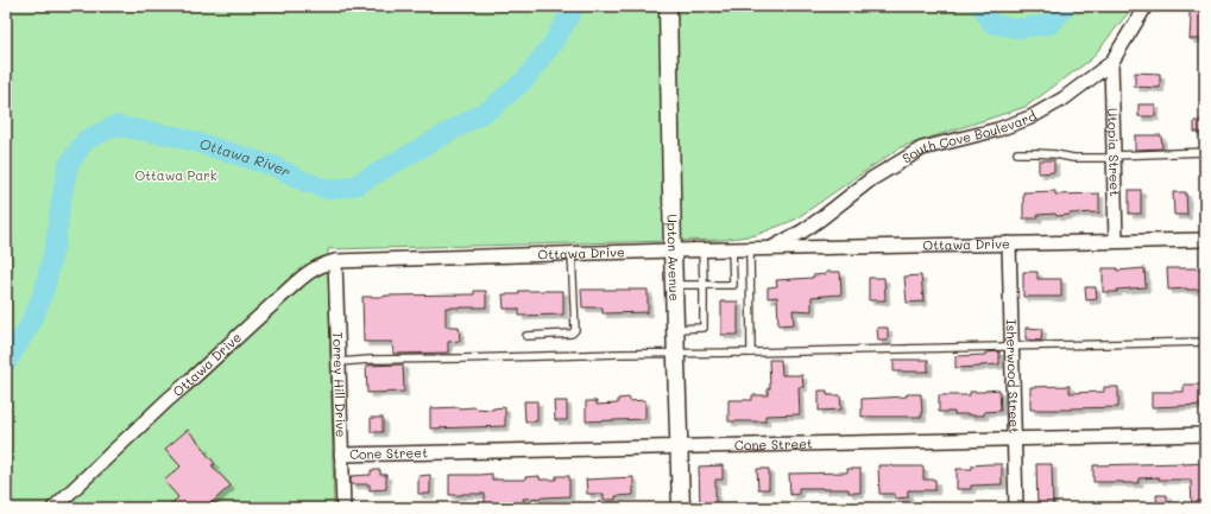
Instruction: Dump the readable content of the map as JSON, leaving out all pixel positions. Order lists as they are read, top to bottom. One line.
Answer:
{"streets":{"street":["South Cove Boulevard","Utopia Street","Ottawa Drive","Upton Avenue","Isherwood Street","Torrey Hill Drive","Cone Street"]},"crossings":[["South Cove Boulevard","Utopia Street"],["South Cove Boulevard","Ottawa Drive"],["Utopia Street","Ottawa Drive"],["Ottawa Drive","Upton Avenue"],["Ottawa Drive","Isherwood Street"],["Ottawa Drive","Torrey Hill Drive"],["Upton Avenue","Cone Street"],["Isherwood Street","Cone Street"],["Torrey Hill Drive","Cone Street"]],"water":["Ottawa River"],"parks":["Ottawa Park"]}
